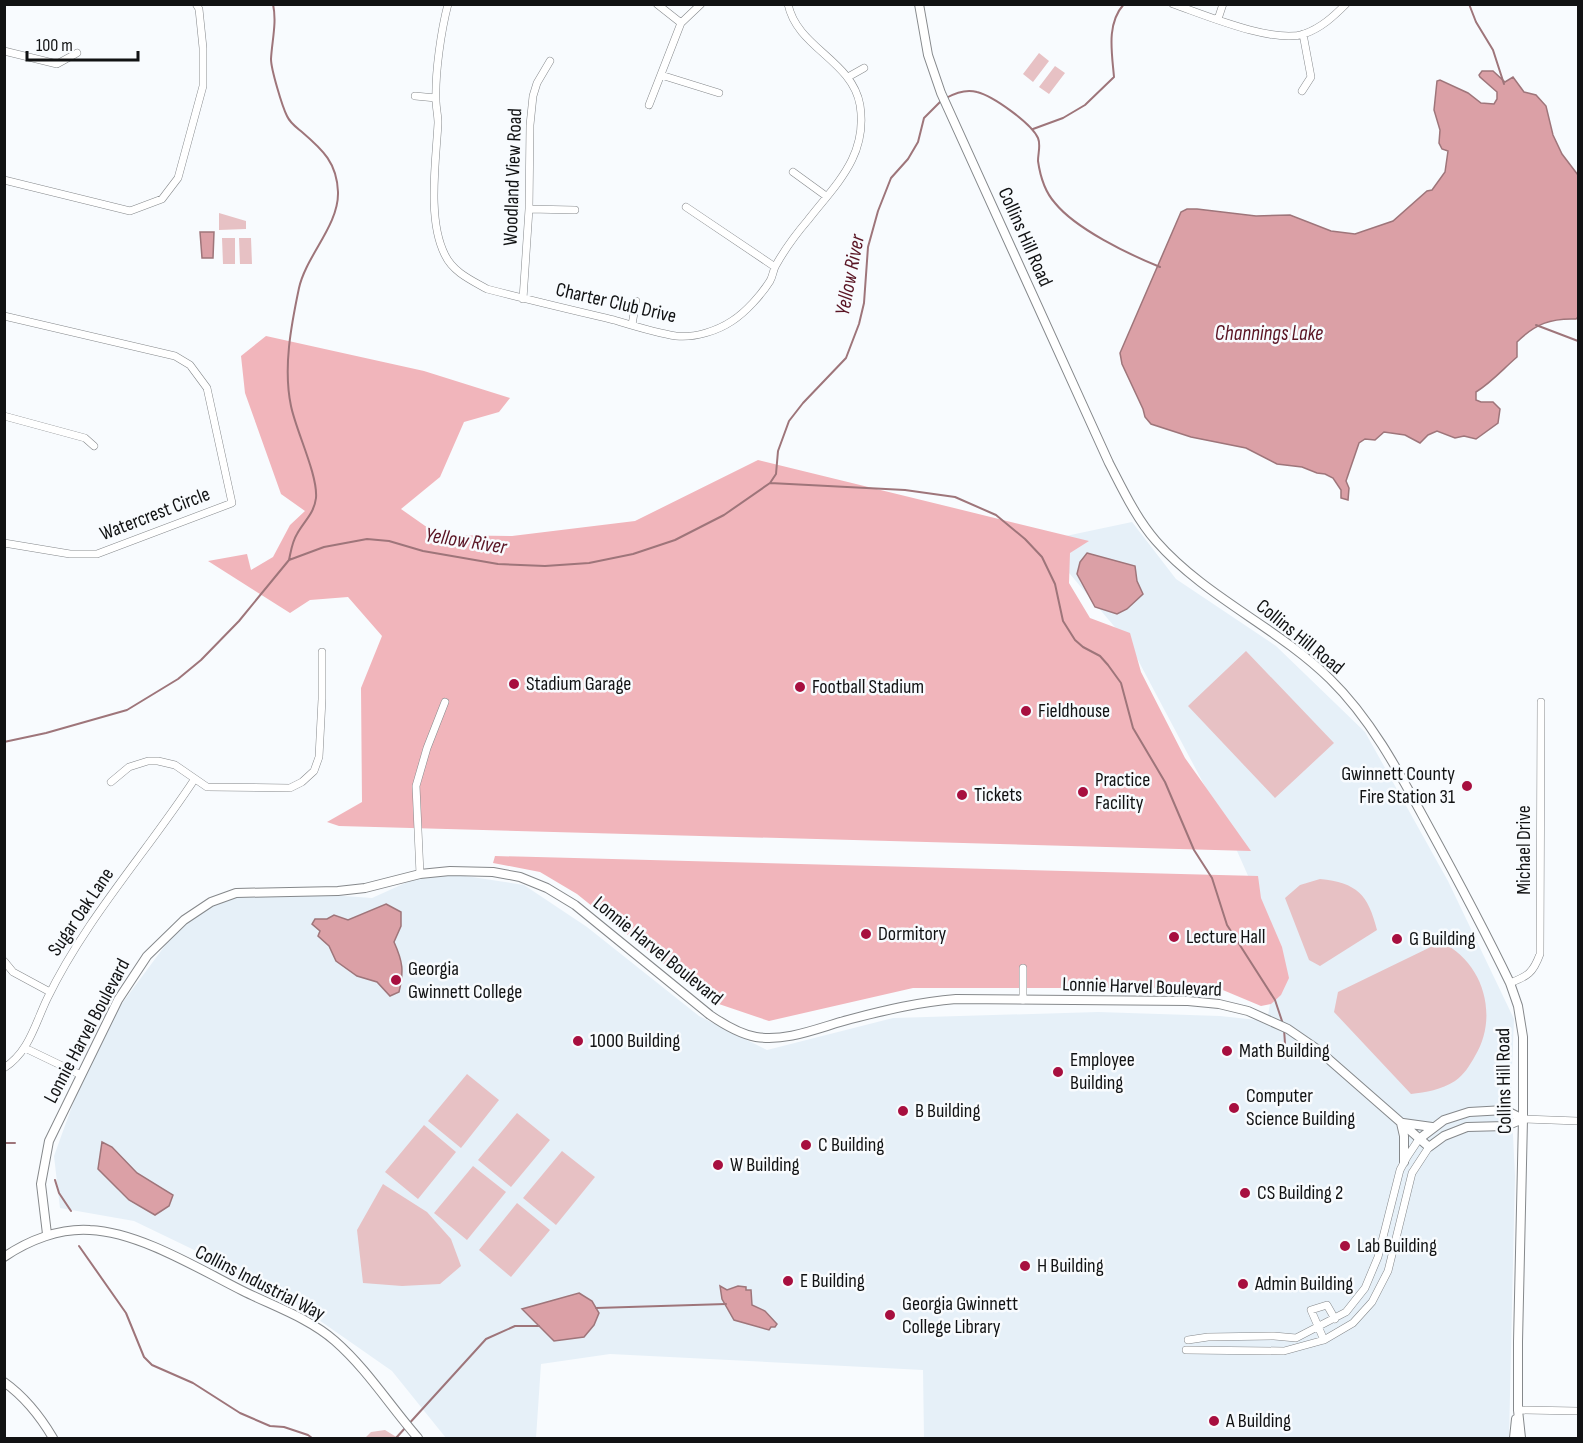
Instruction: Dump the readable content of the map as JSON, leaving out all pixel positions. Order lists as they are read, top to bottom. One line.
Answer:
{"streets":{"street":["Woodland View Road","Collins Hill Road","Charter Club Drive","Watercrest Circle","Michael Drive","Sugar Oak Lane","Lonnie Harvel Boulevard","Collins Industrial Way"]},"crossings":[["Woodland View Road","Charter Club Drive"],["Collins Hill Road","Michael Drive"],["Lonnie Harvel Boulevard","Collins Industrial Way"]],"water":["Yellow River","Channings Lake"],"places":["Stadium Garage","Football Stadium","Fieldhouse","Gwinnett County Fire Station 31","Practice Facility","Tickets","Dormitory","Lecture Hall","G Building","Georgia Gwinnett College","1000 Building","Math Building","Employee Building","Computer Science Building","B Building","C Building","W Building","CS Building 2","Lab Building","H Building","E Building","Admin Building","Georgia Gwinnett College Library","A Building"],"scale_bar":"100 m"}
